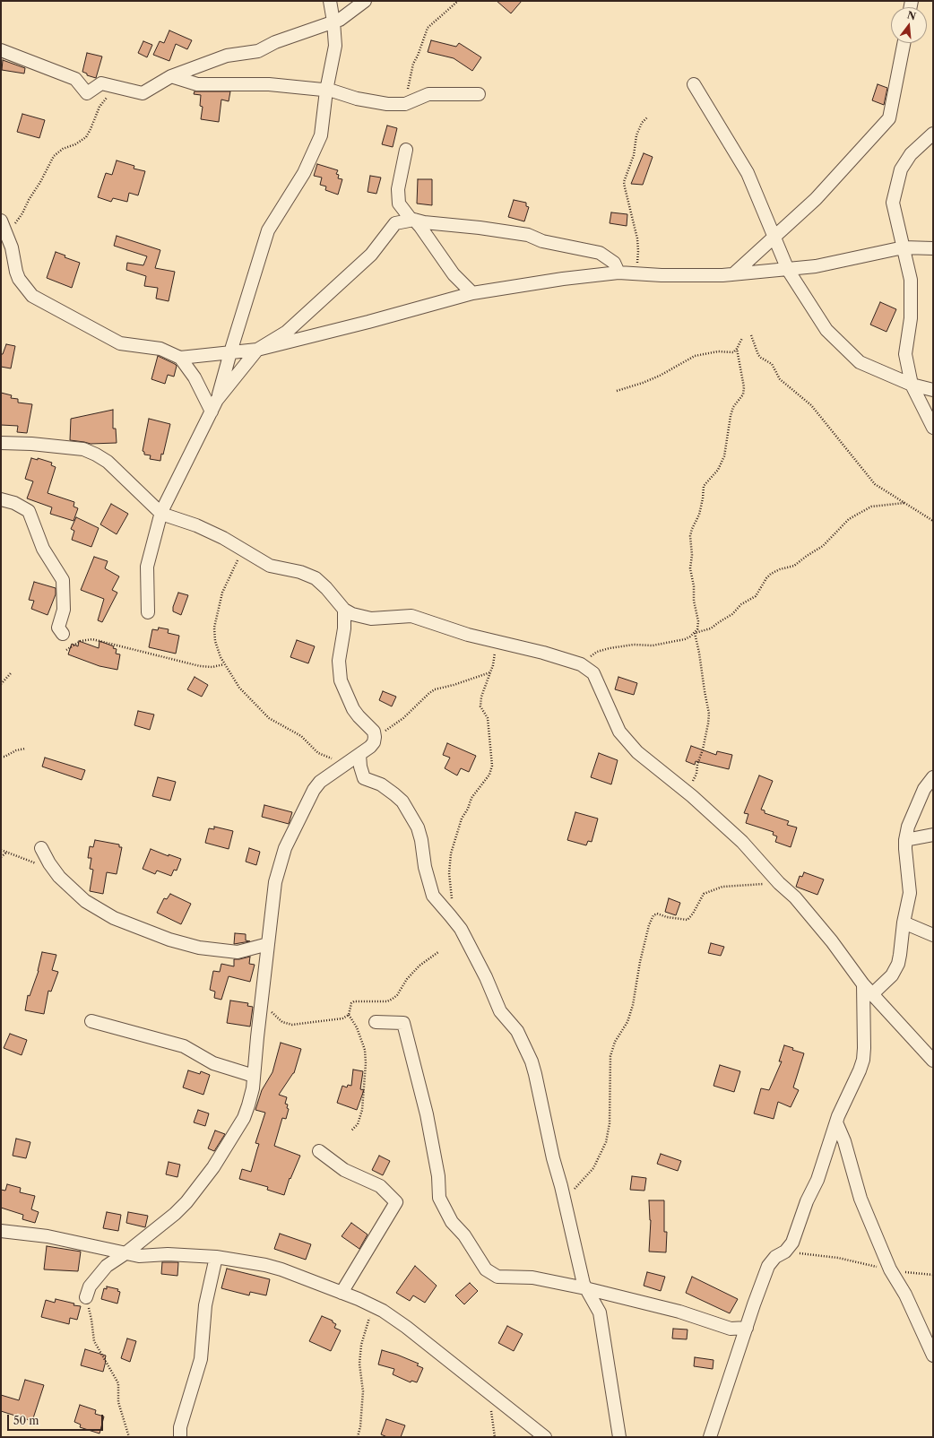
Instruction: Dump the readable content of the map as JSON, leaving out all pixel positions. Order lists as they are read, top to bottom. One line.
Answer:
{"scale_bar":"50 m","north":"top"}
